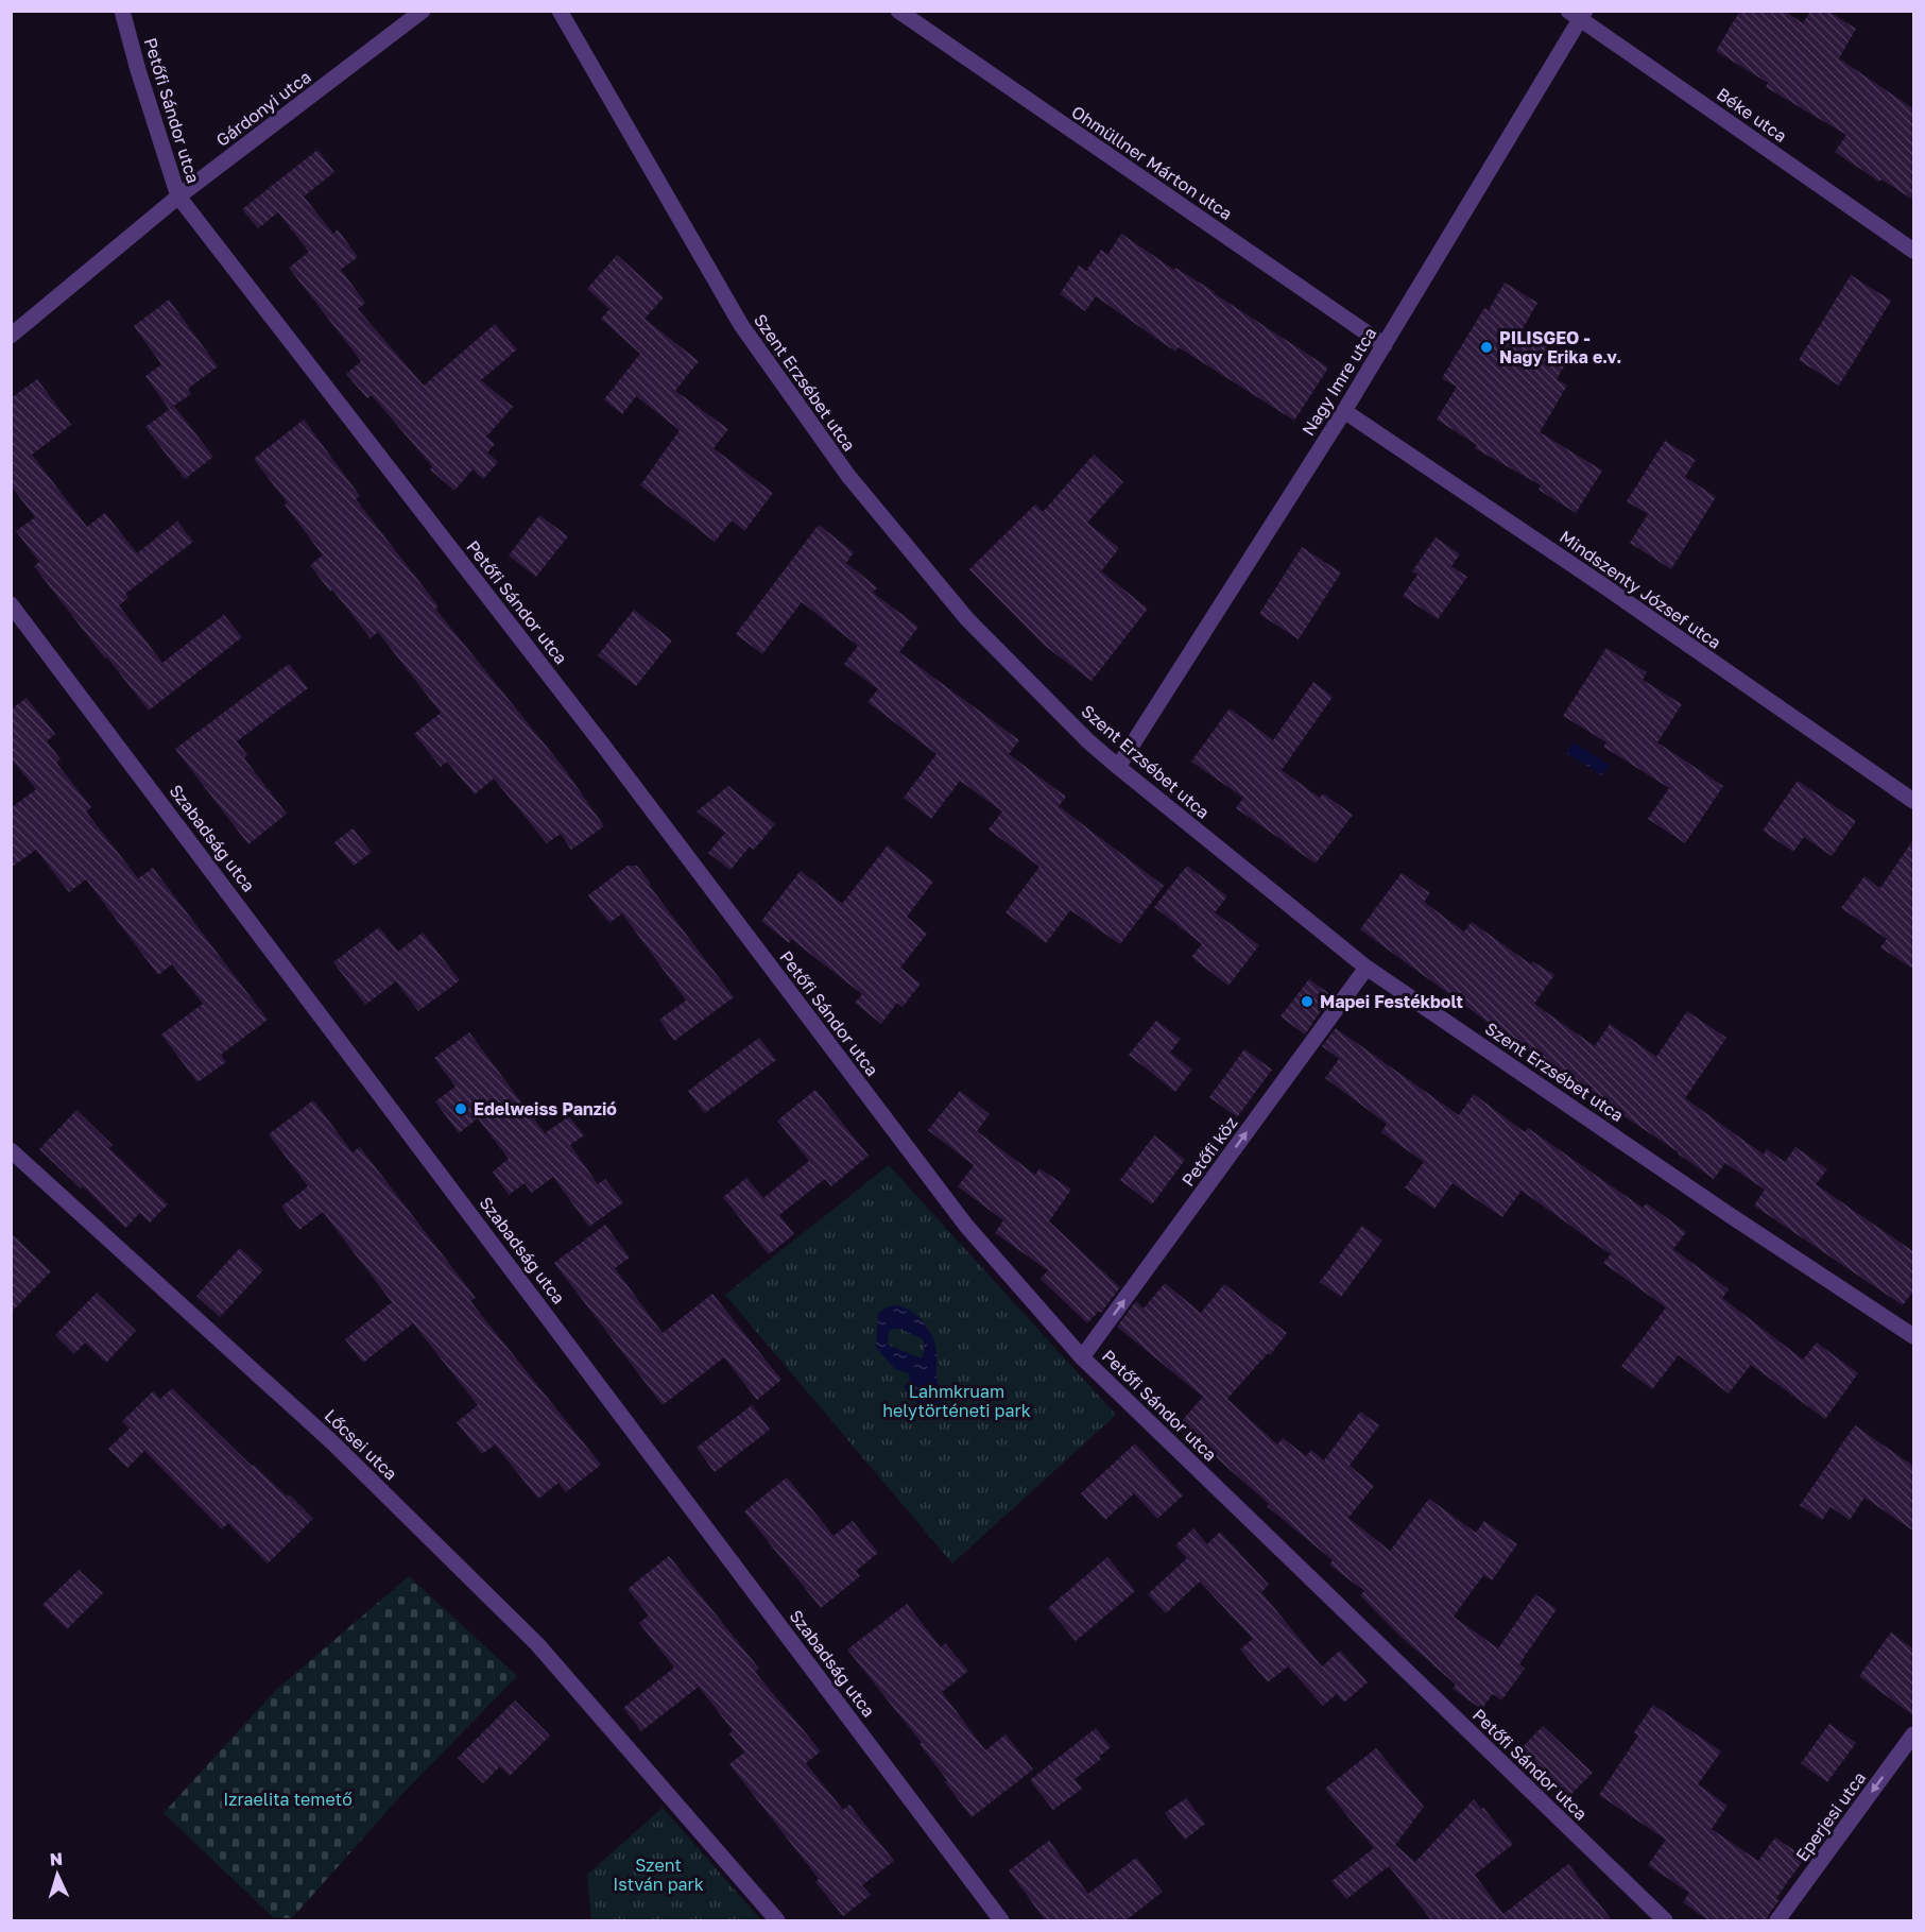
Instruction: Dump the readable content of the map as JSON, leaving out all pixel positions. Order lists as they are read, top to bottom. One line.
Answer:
{"streets":{"street":["Gárdonyi utca","Petőfi Sándor utca","Béke utca","Ohmüllner Márton utca","Nagy Imre utca","Szent Erzsébet utca","Mindszenty József utca","Szabadság utca","Petőfi köz","Lőcsei utca","Eperjesi utca"]},"crossings":[["Gárdonyi utca","Petőfi Sándor utca"],["Petőfi Sándor utca","Petőfi köz"],["Béke utca","Nagy Imre utca"],["Ohmüllner Márton utca","Nagy Imre utca"],["Nagy Imre utca","Szent Erzsébet utca"],["Nagy Imre utca","Mindszenty József utca"],["Szent Erzsébet utca","Petőfi köz"]],"one_way":["Petőfi köz","Eperjesi utca"],"parks":["Lahmkruam helytörténeti park","Izraelita temető","Szent István park"],"places":["PILISGEO - Nagy Erika e.v.","Mapei Festékbolt","Edelweiss Panzió"],"north":"top"}
